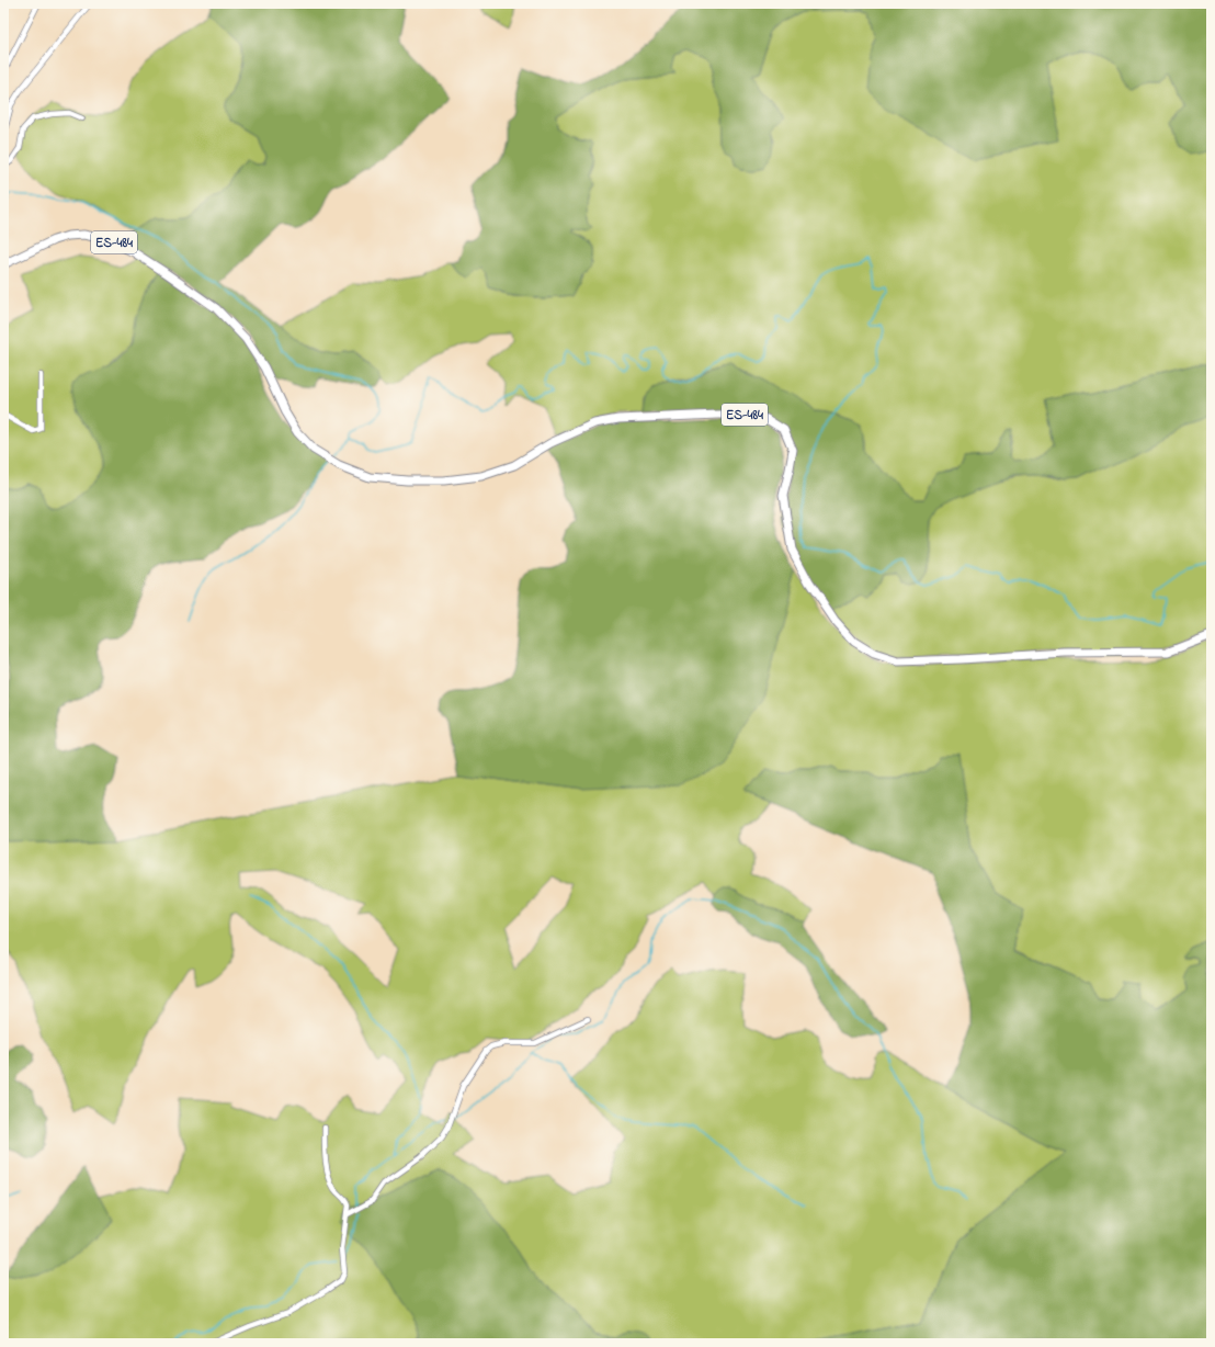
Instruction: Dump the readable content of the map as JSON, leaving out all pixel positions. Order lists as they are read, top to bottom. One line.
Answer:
{"streets":{"main road":["ES-484"]}}
